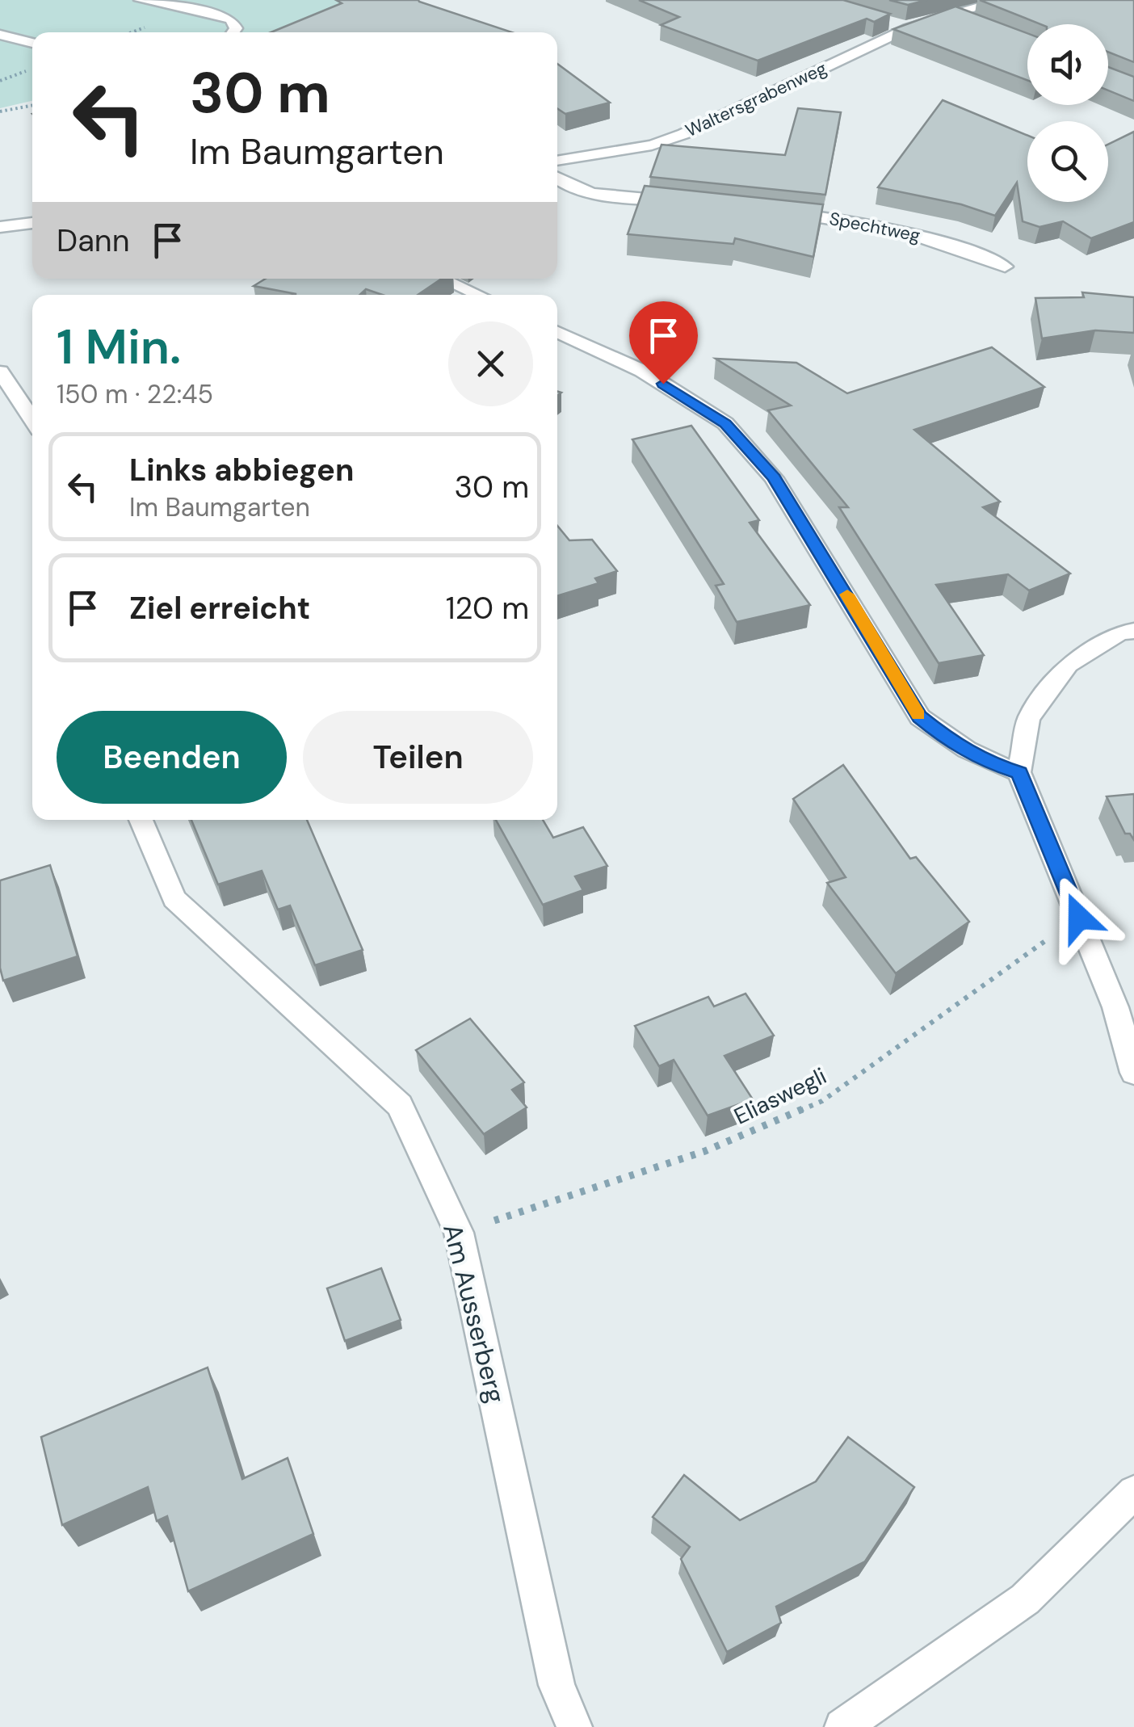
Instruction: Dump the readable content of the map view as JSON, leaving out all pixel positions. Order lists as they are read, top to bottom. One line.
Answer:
{"streets":{"street":["Waltersgrabenweg","Spechtweg","Am Ausserberg"],"path":["Eliaswegli"]},"crossings":[["Eliaswegli","Am Ausserberg"]],"page":{"turn":["30 m","Im Baumgarten"],"then":"Dann","heading":["1 Min.","150 m · 22:45"],"list":[{"name":"Links abbiegen","note":"Im Baumgarten","value":"30 m"},{"name":"Ziel erreicht","value":"120 m"}],"buttons":["Beenden","Teilen"]}}
